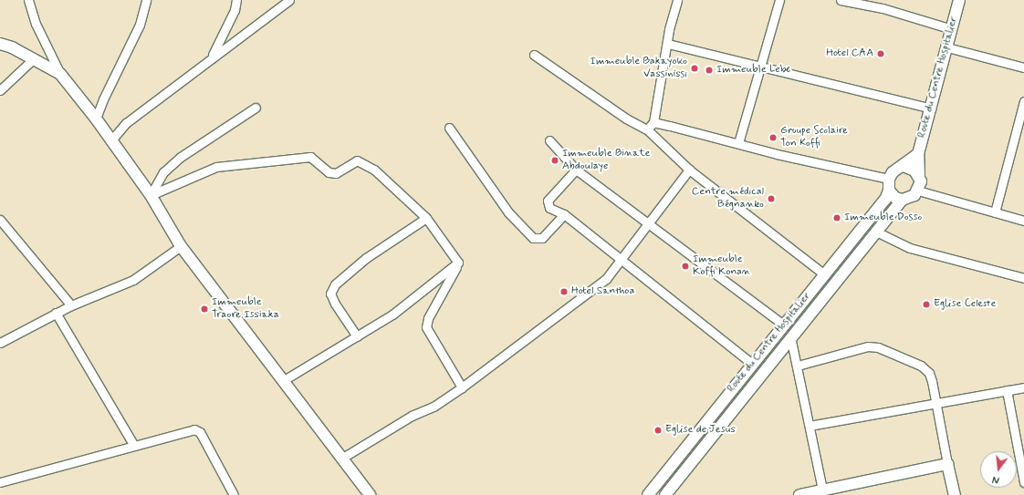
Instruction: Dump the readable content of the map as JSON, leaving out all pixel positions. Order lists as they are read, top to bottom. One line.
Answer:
{"streets":{"street":["Route du Centre Hospitalier"]},"places":["Hotel CAA","Immeuble Bakayoko Vassinissi","Immeuble Lebe","Groupe Scolaire Ton Koffi","Immeuble Binate Abdoulaye","Centre médical Bégnanko","Immeuble Dosso","Immeuble Koffi Konan","Hotel Santhoa","Eglise Celeste","Immeuble Traore Issiaka","Eglise de Jesus"],"north":"bottom"}
